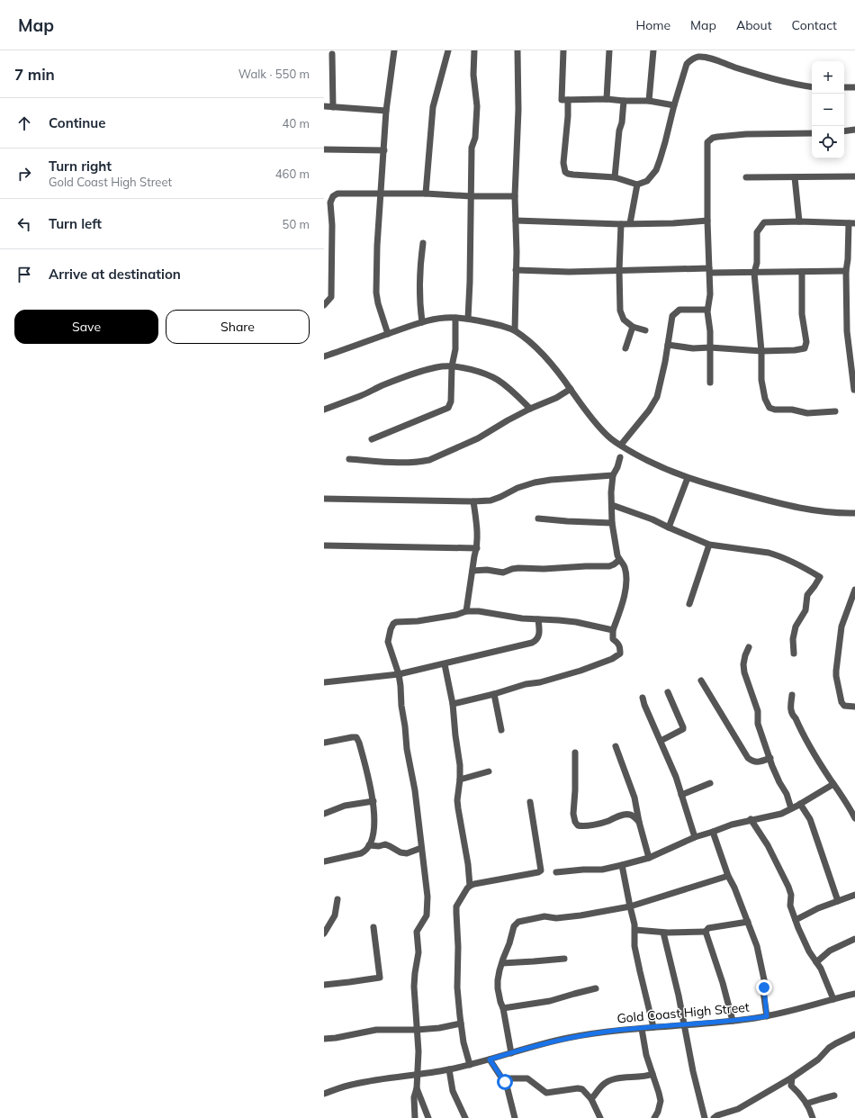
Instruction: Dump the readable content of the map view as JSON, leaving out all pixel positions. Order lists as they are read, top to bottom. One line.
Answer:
{"streets":{"street":["Gold Coast High Street"]},"page":{"header":"Map","nav":["Home","Map","About","Contact"],"heading":["7 min","Walk · 550 m"],"map_buttons":["+","−"],"list":[["Continue","40 m"],["Turn right","Gold Coast High Street","460 m"],["Turn left","50 m"],"Arrive at destination"],"buttons":["Save","Share"]}}
